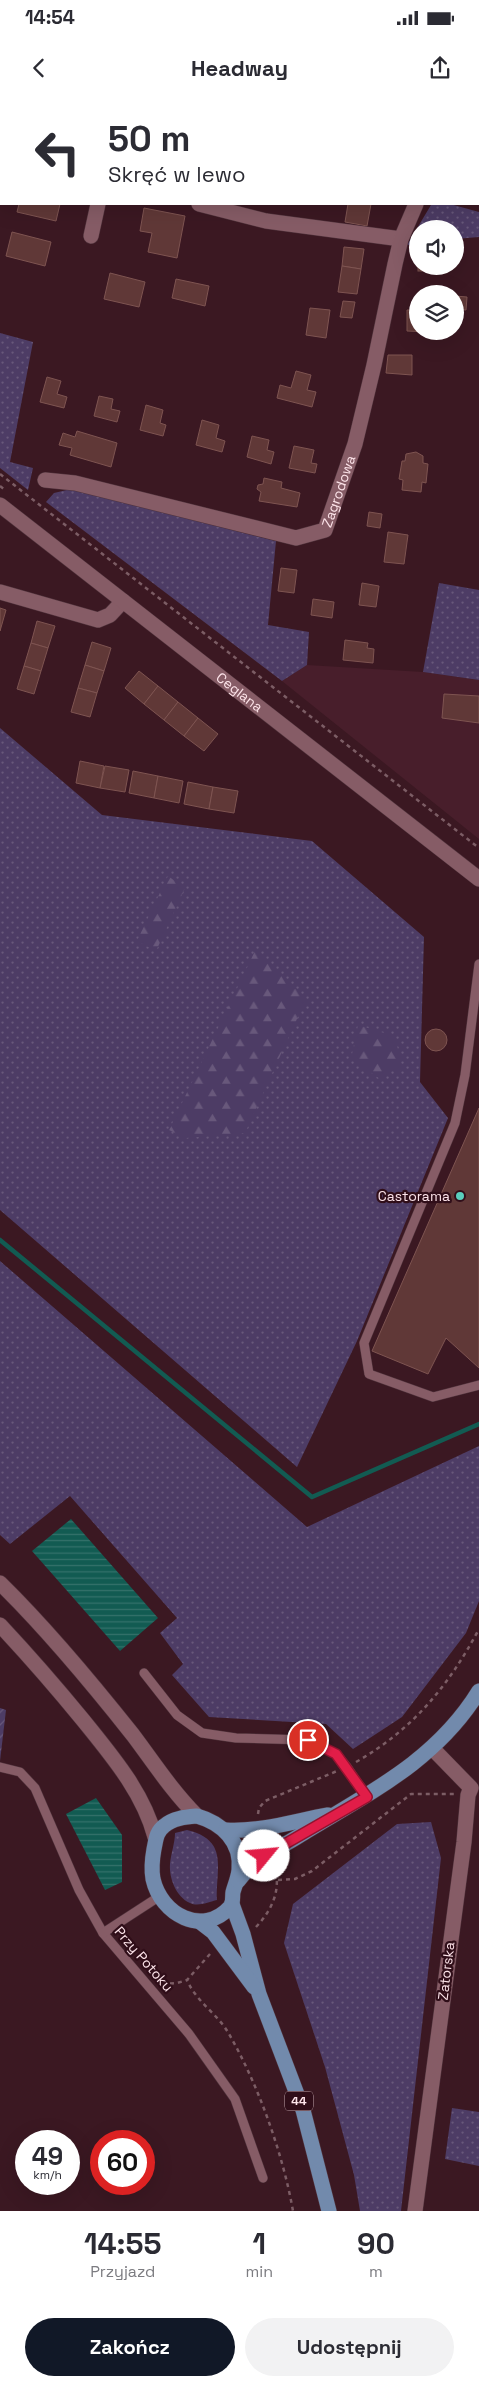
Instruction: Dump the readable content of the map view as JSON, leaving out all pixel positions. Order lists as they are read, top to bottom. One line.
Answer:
{"streets":{"main road":["44"],"street":["Zagrodowa","Ceglana","Zatorska"],"lane":["Przy Potoku"]},"places":["Castorama"],"page":{"status":"14:54","header":"Headway","turn":["50 m","Skręć w lewo"],"speed":"49 km/h","limit":"60","eta":["14:55","Przyjazd","1","min","90","m"],"buttons":["Zakończ","Udostępnij"]}}
